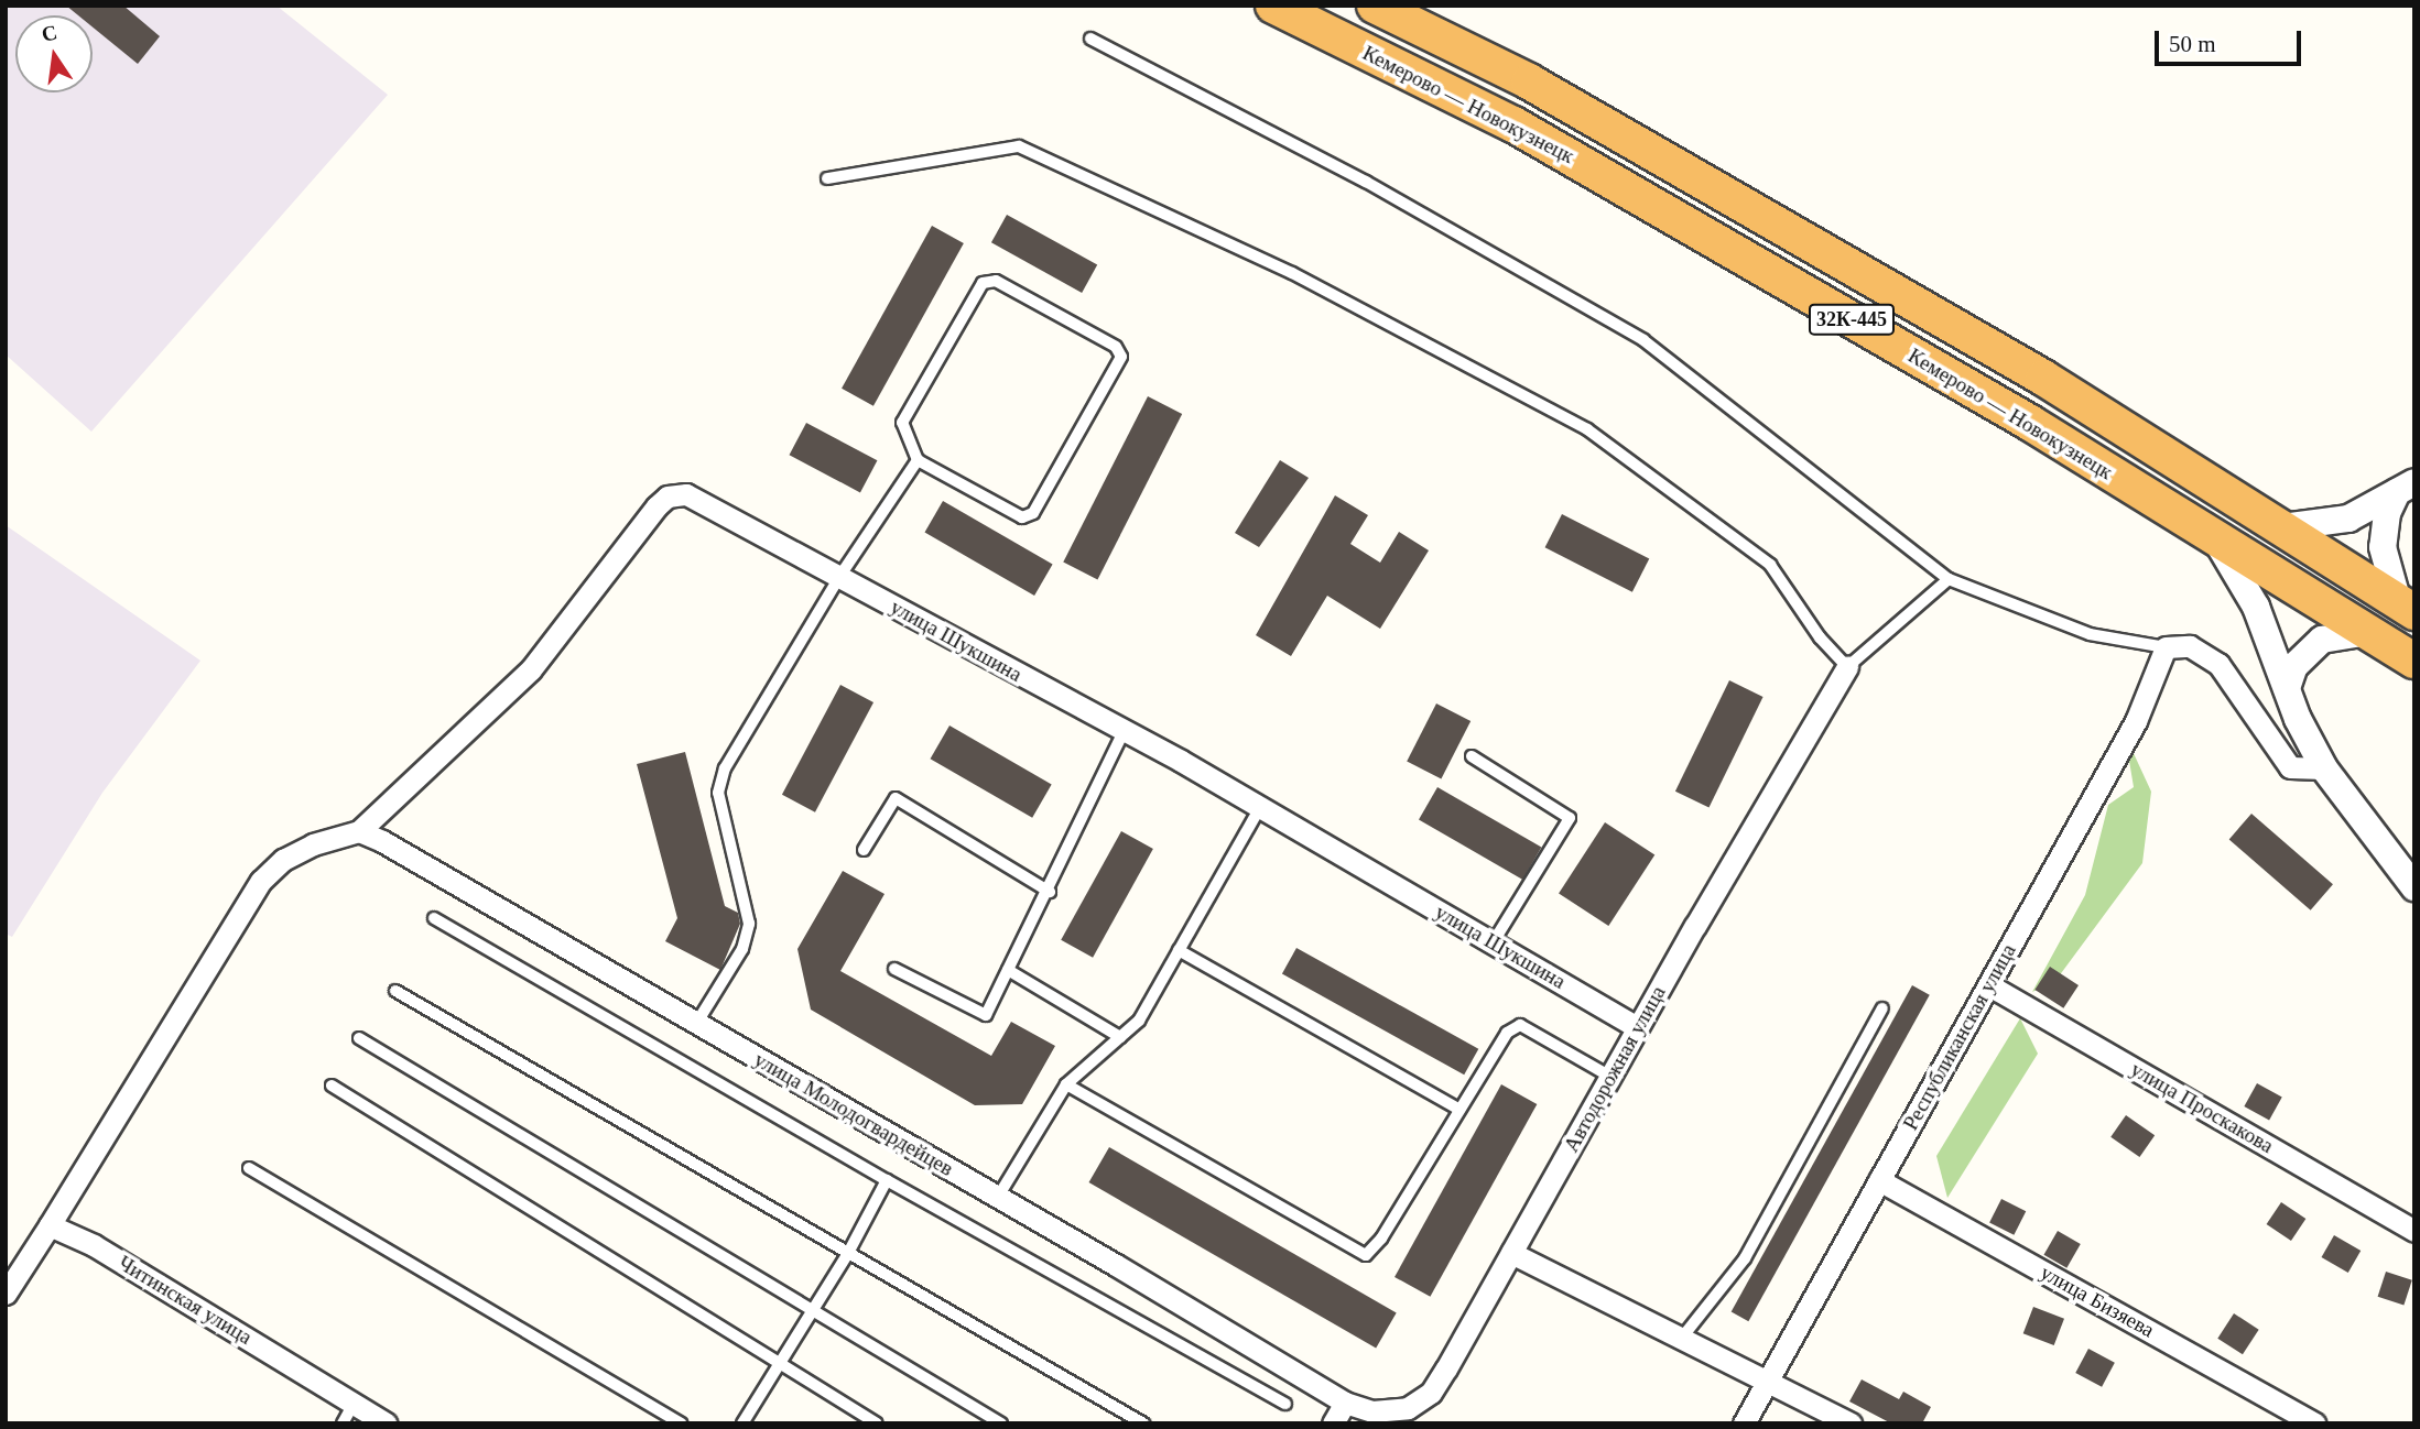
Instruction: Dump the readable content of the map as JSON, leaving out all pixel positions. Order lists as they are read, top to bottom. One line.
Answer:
{"streets":{"highway":["Кемерово — Новокузнецк","32К-445"],"street":["улица Шукшина","Республиканская улица","Автодорожная улица","улица Проскакова","улица Молодогвардейцев","Читинская улица","улица Бизяева"]},"crossings":[["улица Шукшина","Автодорожная улица"],["улица Шукшина","улица Молодогвардейцев"],["Республиканская улица","улица Проскакова"],["Республиканская улица","улица Бизяева"],["Автодорожная улица","улица Молодогвардейцев"]],"scale_bar":"50 m","north":"top"}
